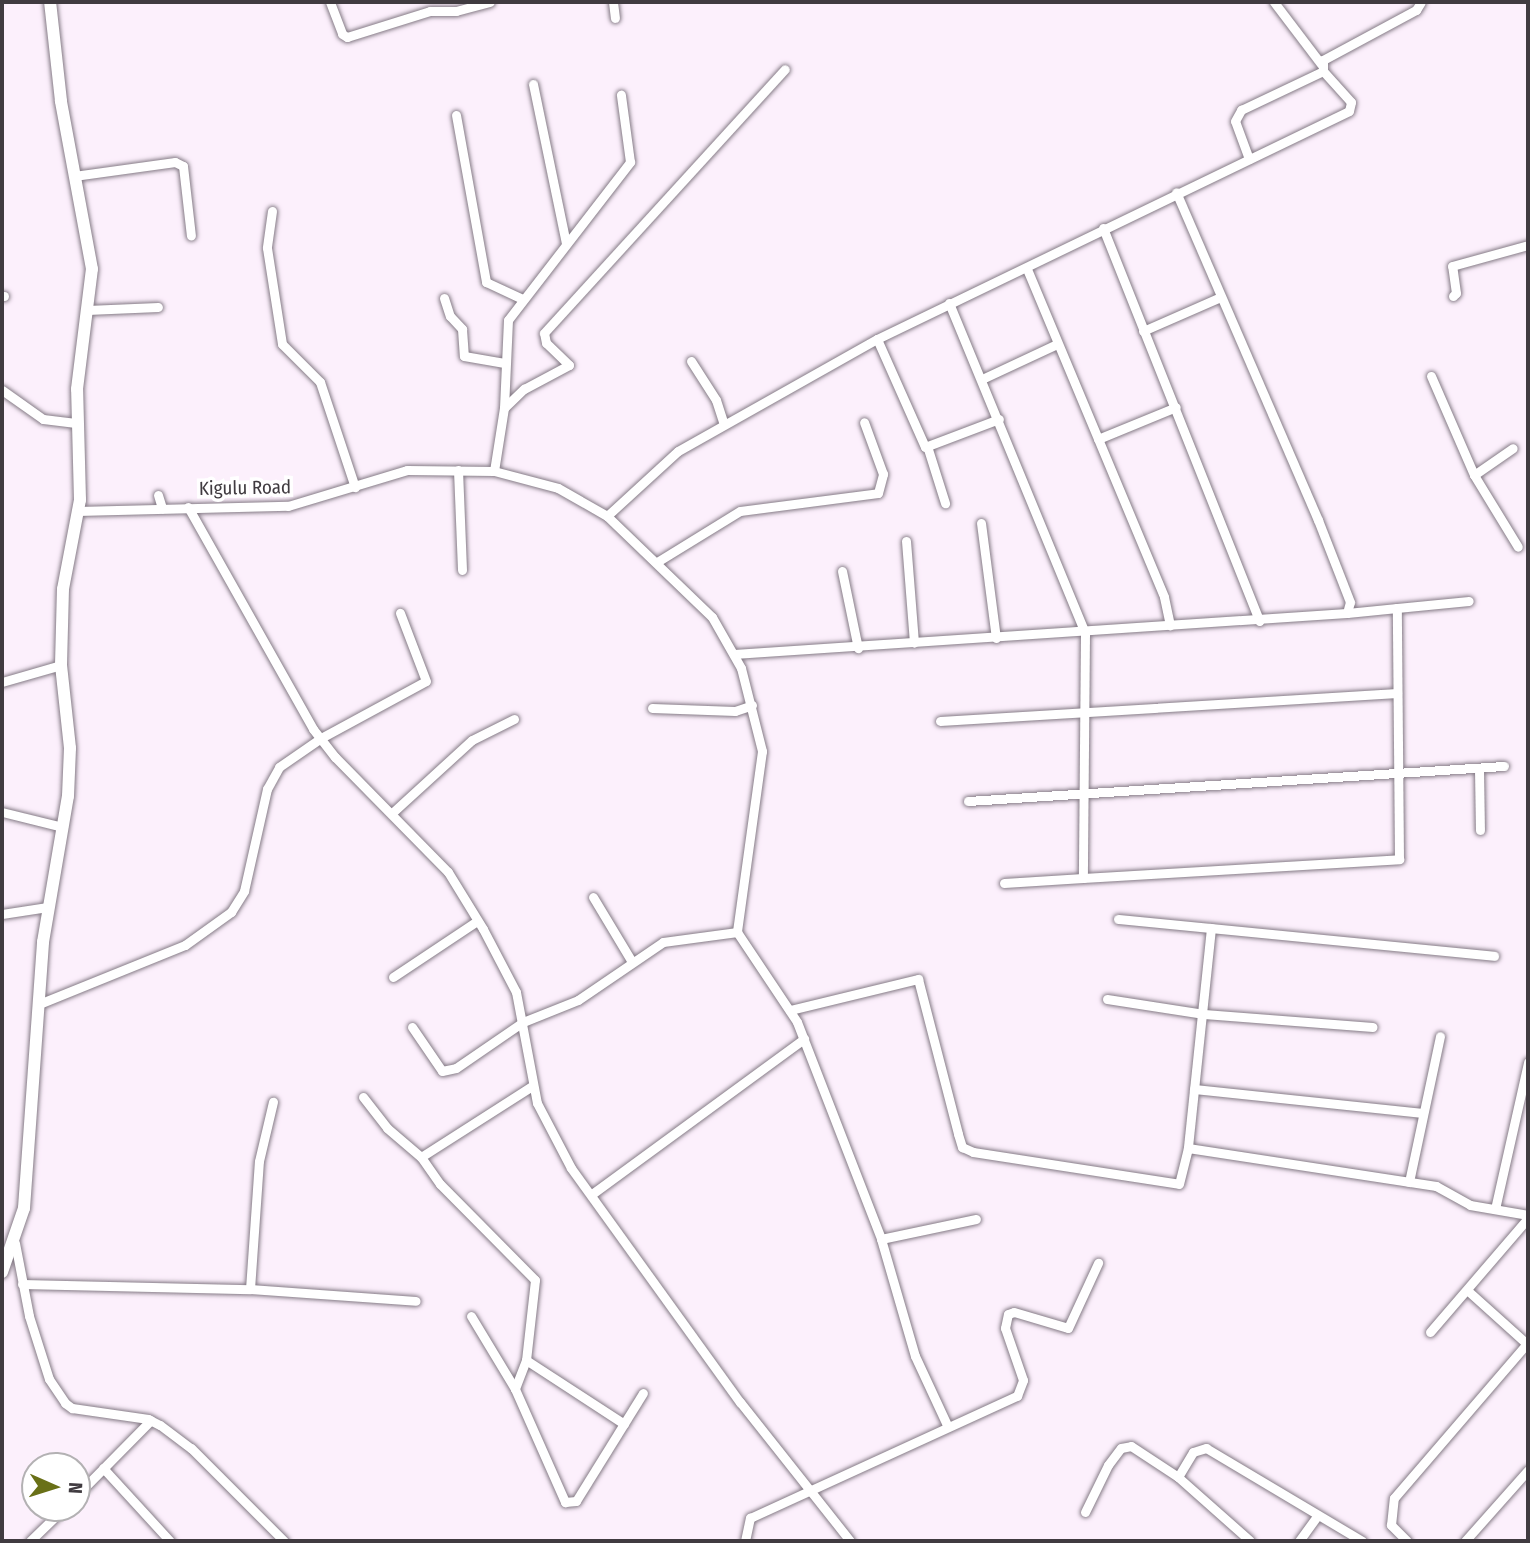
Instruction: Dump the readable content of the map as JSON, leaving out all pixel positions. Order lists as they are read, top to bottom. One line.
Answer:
{"streets":{"street":["Kigulu Road"]},"north":"right"}
